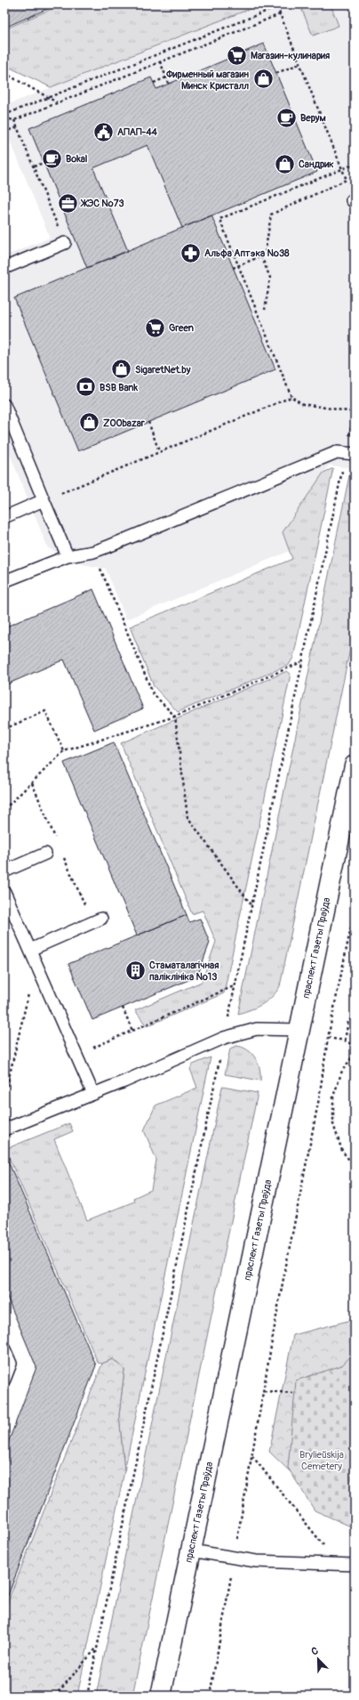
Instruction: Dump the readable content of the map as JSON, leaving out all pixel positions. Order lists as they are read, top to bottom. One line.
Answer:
{"streets":{"main road":["праспект Газеты Праўда"]},"parks":["Brylieŭskija Cemetery"],"places":{"supermarket":["Магазин-кулинария","Green"],"shop":["Фирменный магазин Минск Кристалл","Сандрик","SigaretNet.by","ZOObazar"],"cafe":["Верум","Bokal"],"public building":["АПАП-44"],"office":["ЖЭС №73"],"pharmacy":["Альфа Аптэка №38"],"bank":["BSB Bank"],"building":["Стаматалагічная паліклініка №13"]},"north":"top left"}
